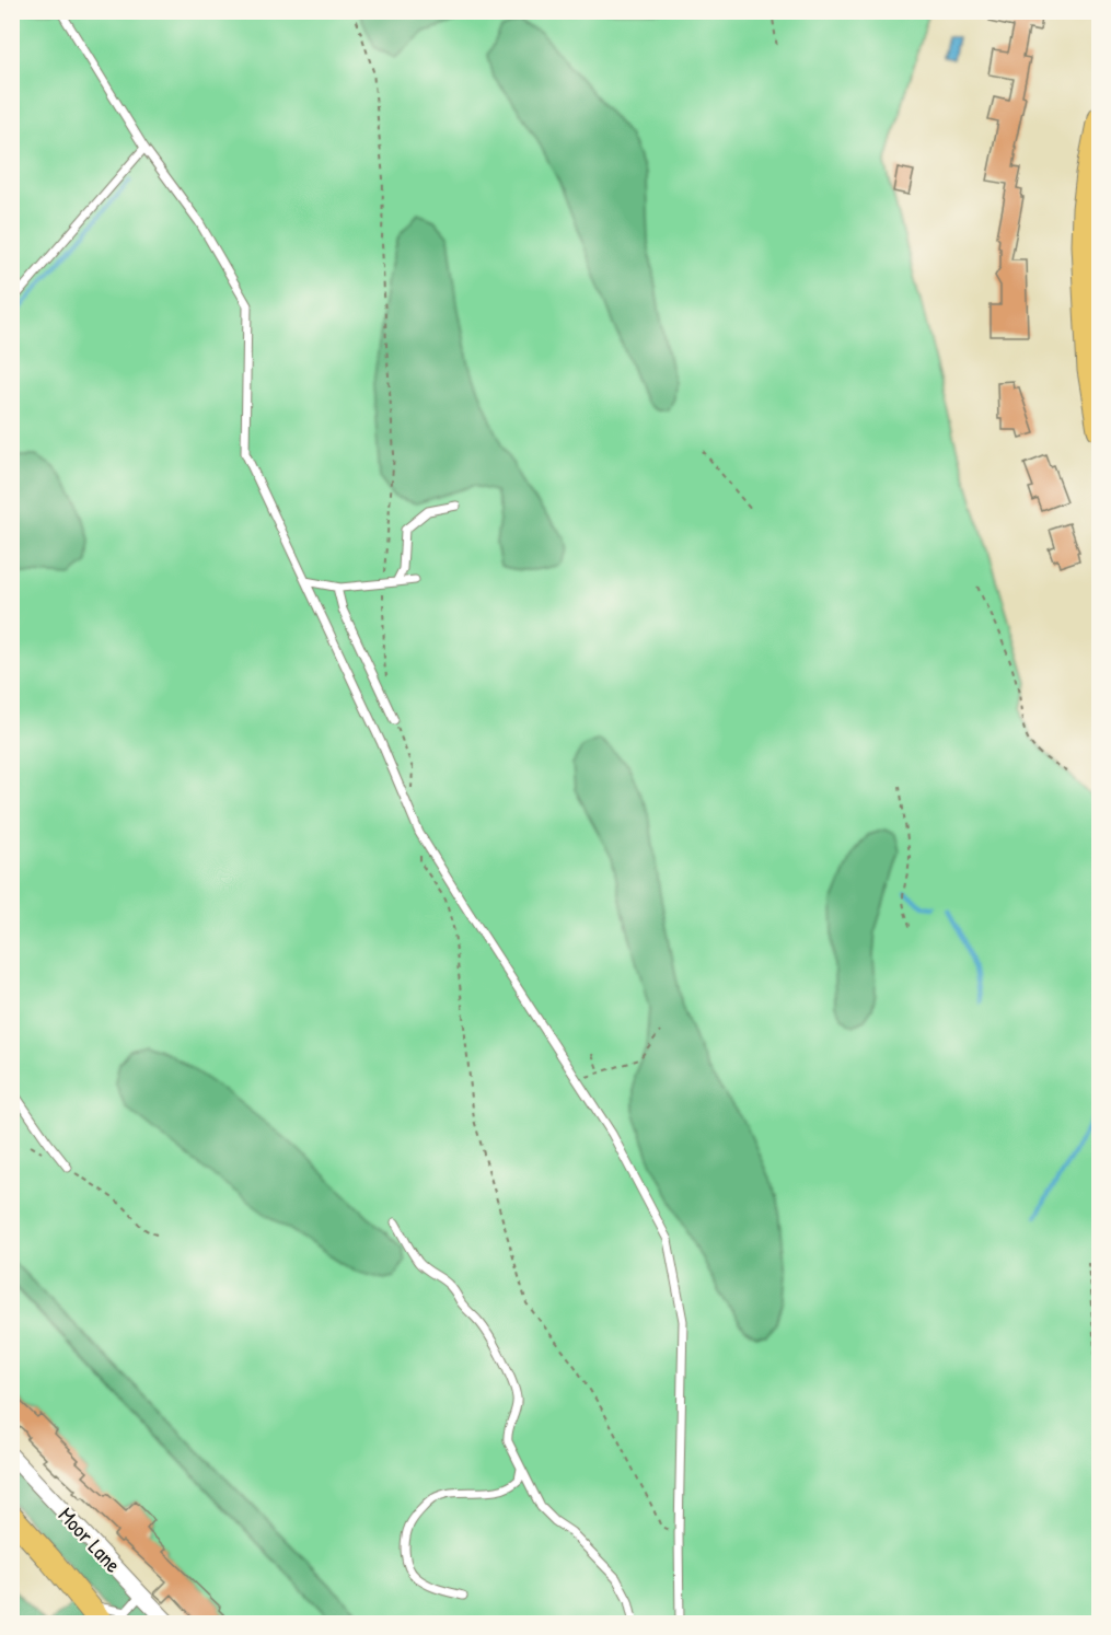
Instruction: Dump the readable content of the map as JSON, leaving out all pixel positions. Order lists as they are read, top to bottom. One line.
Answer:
{"streets":{"main road":["Moor Lane"]}}
